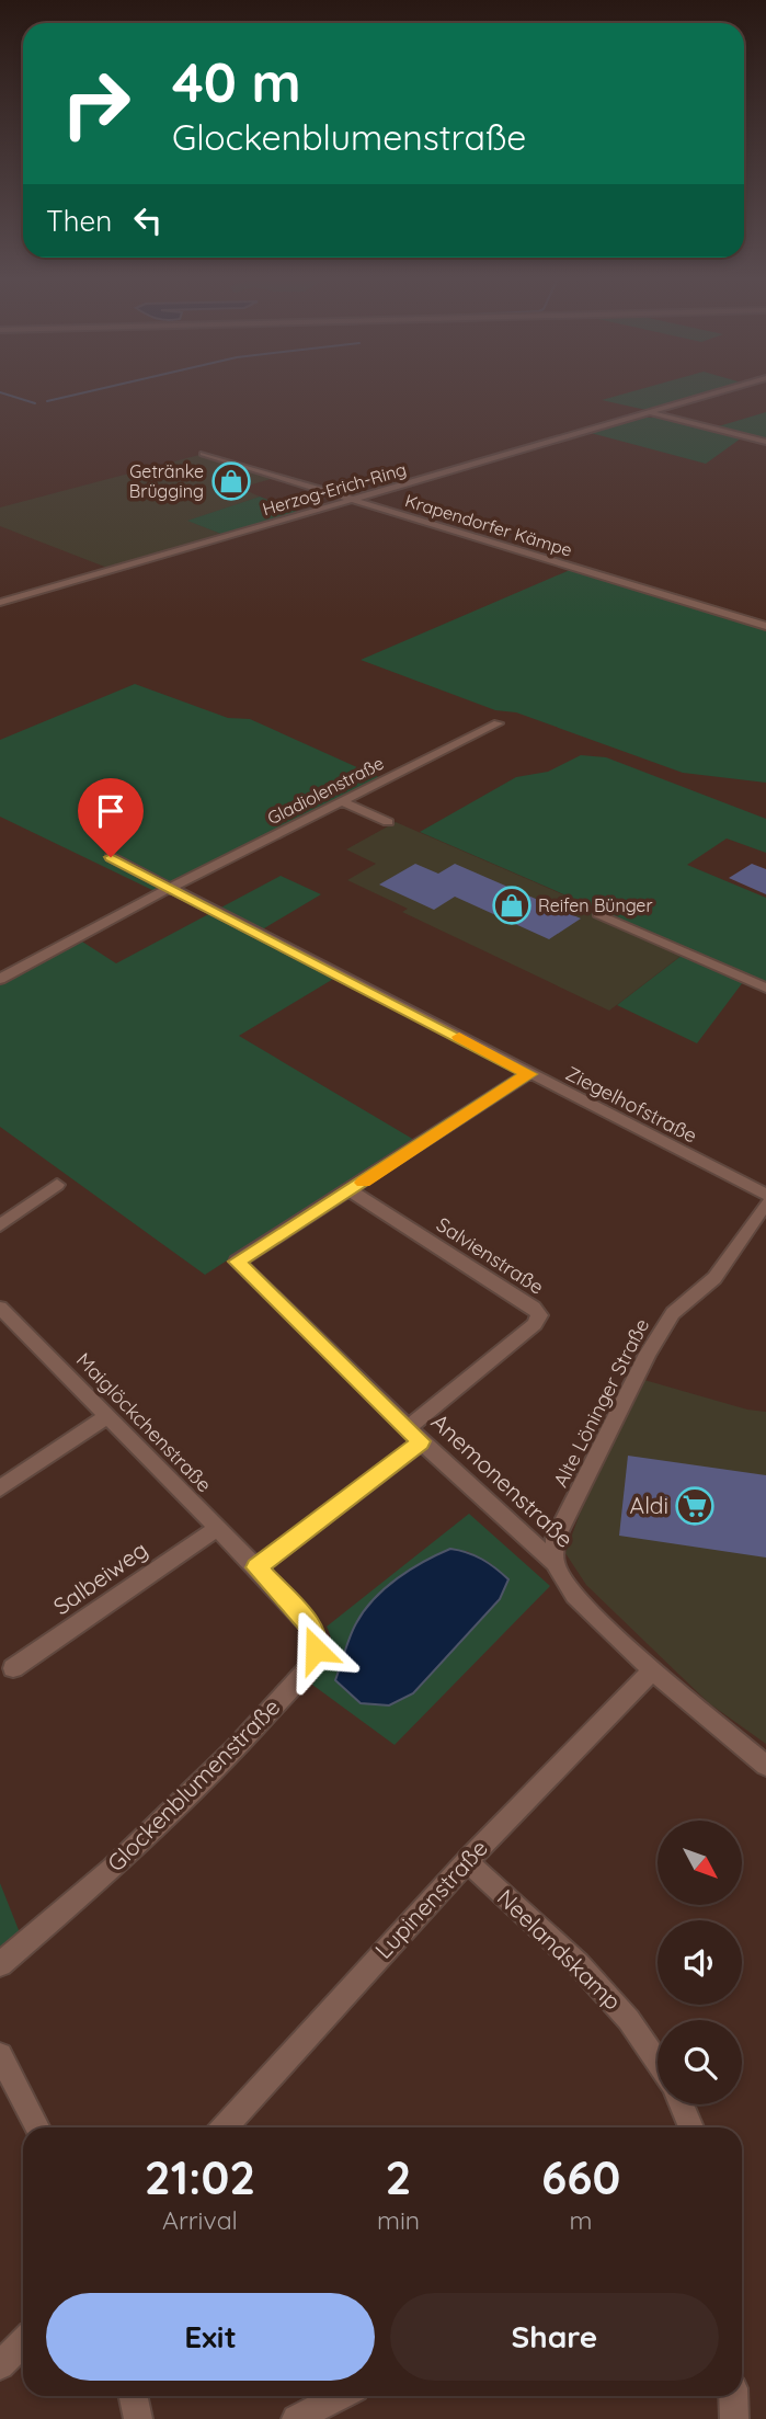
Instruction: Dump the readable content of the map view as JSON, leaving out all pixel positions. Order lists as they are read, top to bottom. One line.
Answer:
{"streets":{"street":["Herzog-Erich-Ring","Krapendorfer Kämpe","Gladiolenstraße","Ziegelhofstraße","Salvienstraße","Alte Löninger Straße","Maiglöckchenstraße","Anemonenstraße","Salbeiweg","Glockenblumenstraße","Lupinenstraße","Neelandskamp"]},"crossings":[["Herzog-Erich-Ring","Krapendorfer Kämpe"],["Gladiolenstraße","Ziegelhofstraße"],["Salvienstraße","Anemonenstraße"],["Alte Löninger Straße","Anemonenstraße"],["Maiglöckchenstraße","Salbeiweg"],["Maiglöckchenstraße","Glockenblumenstraße"],["Anemonenstraße","Lupinenstraße"],["Lupinenstraße","Neelandskamp"]],"places":{"shop":["Getränke Brügging","Reifen Bünger"],"supermarket":["Aldi"]},"north":"bottom right","page":{"turn":["40 m","Glockenblumenstraße"],"then":"Then","eta":["21:02","Arrival","2","min","660","m"],"buttons":["Exit","Share"]}}
